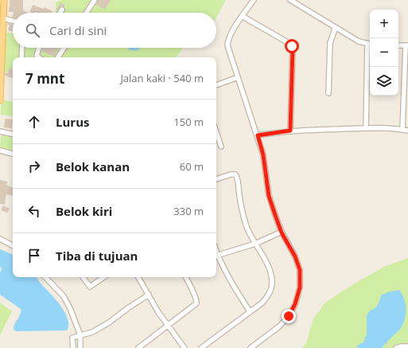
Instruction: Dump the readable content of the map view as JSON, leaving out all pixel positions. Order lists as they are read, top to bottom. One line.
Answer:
{"page":{"map_buttons":["+","−"],"search":"Cari di sini","heading":["7 mnt","Jalan kaki · 540 m"],"list":[["Lurus","150 m"],["Belok kanan","60 m"],["Belok kiri","330 m"],"Tiba di tujuan"]}}
